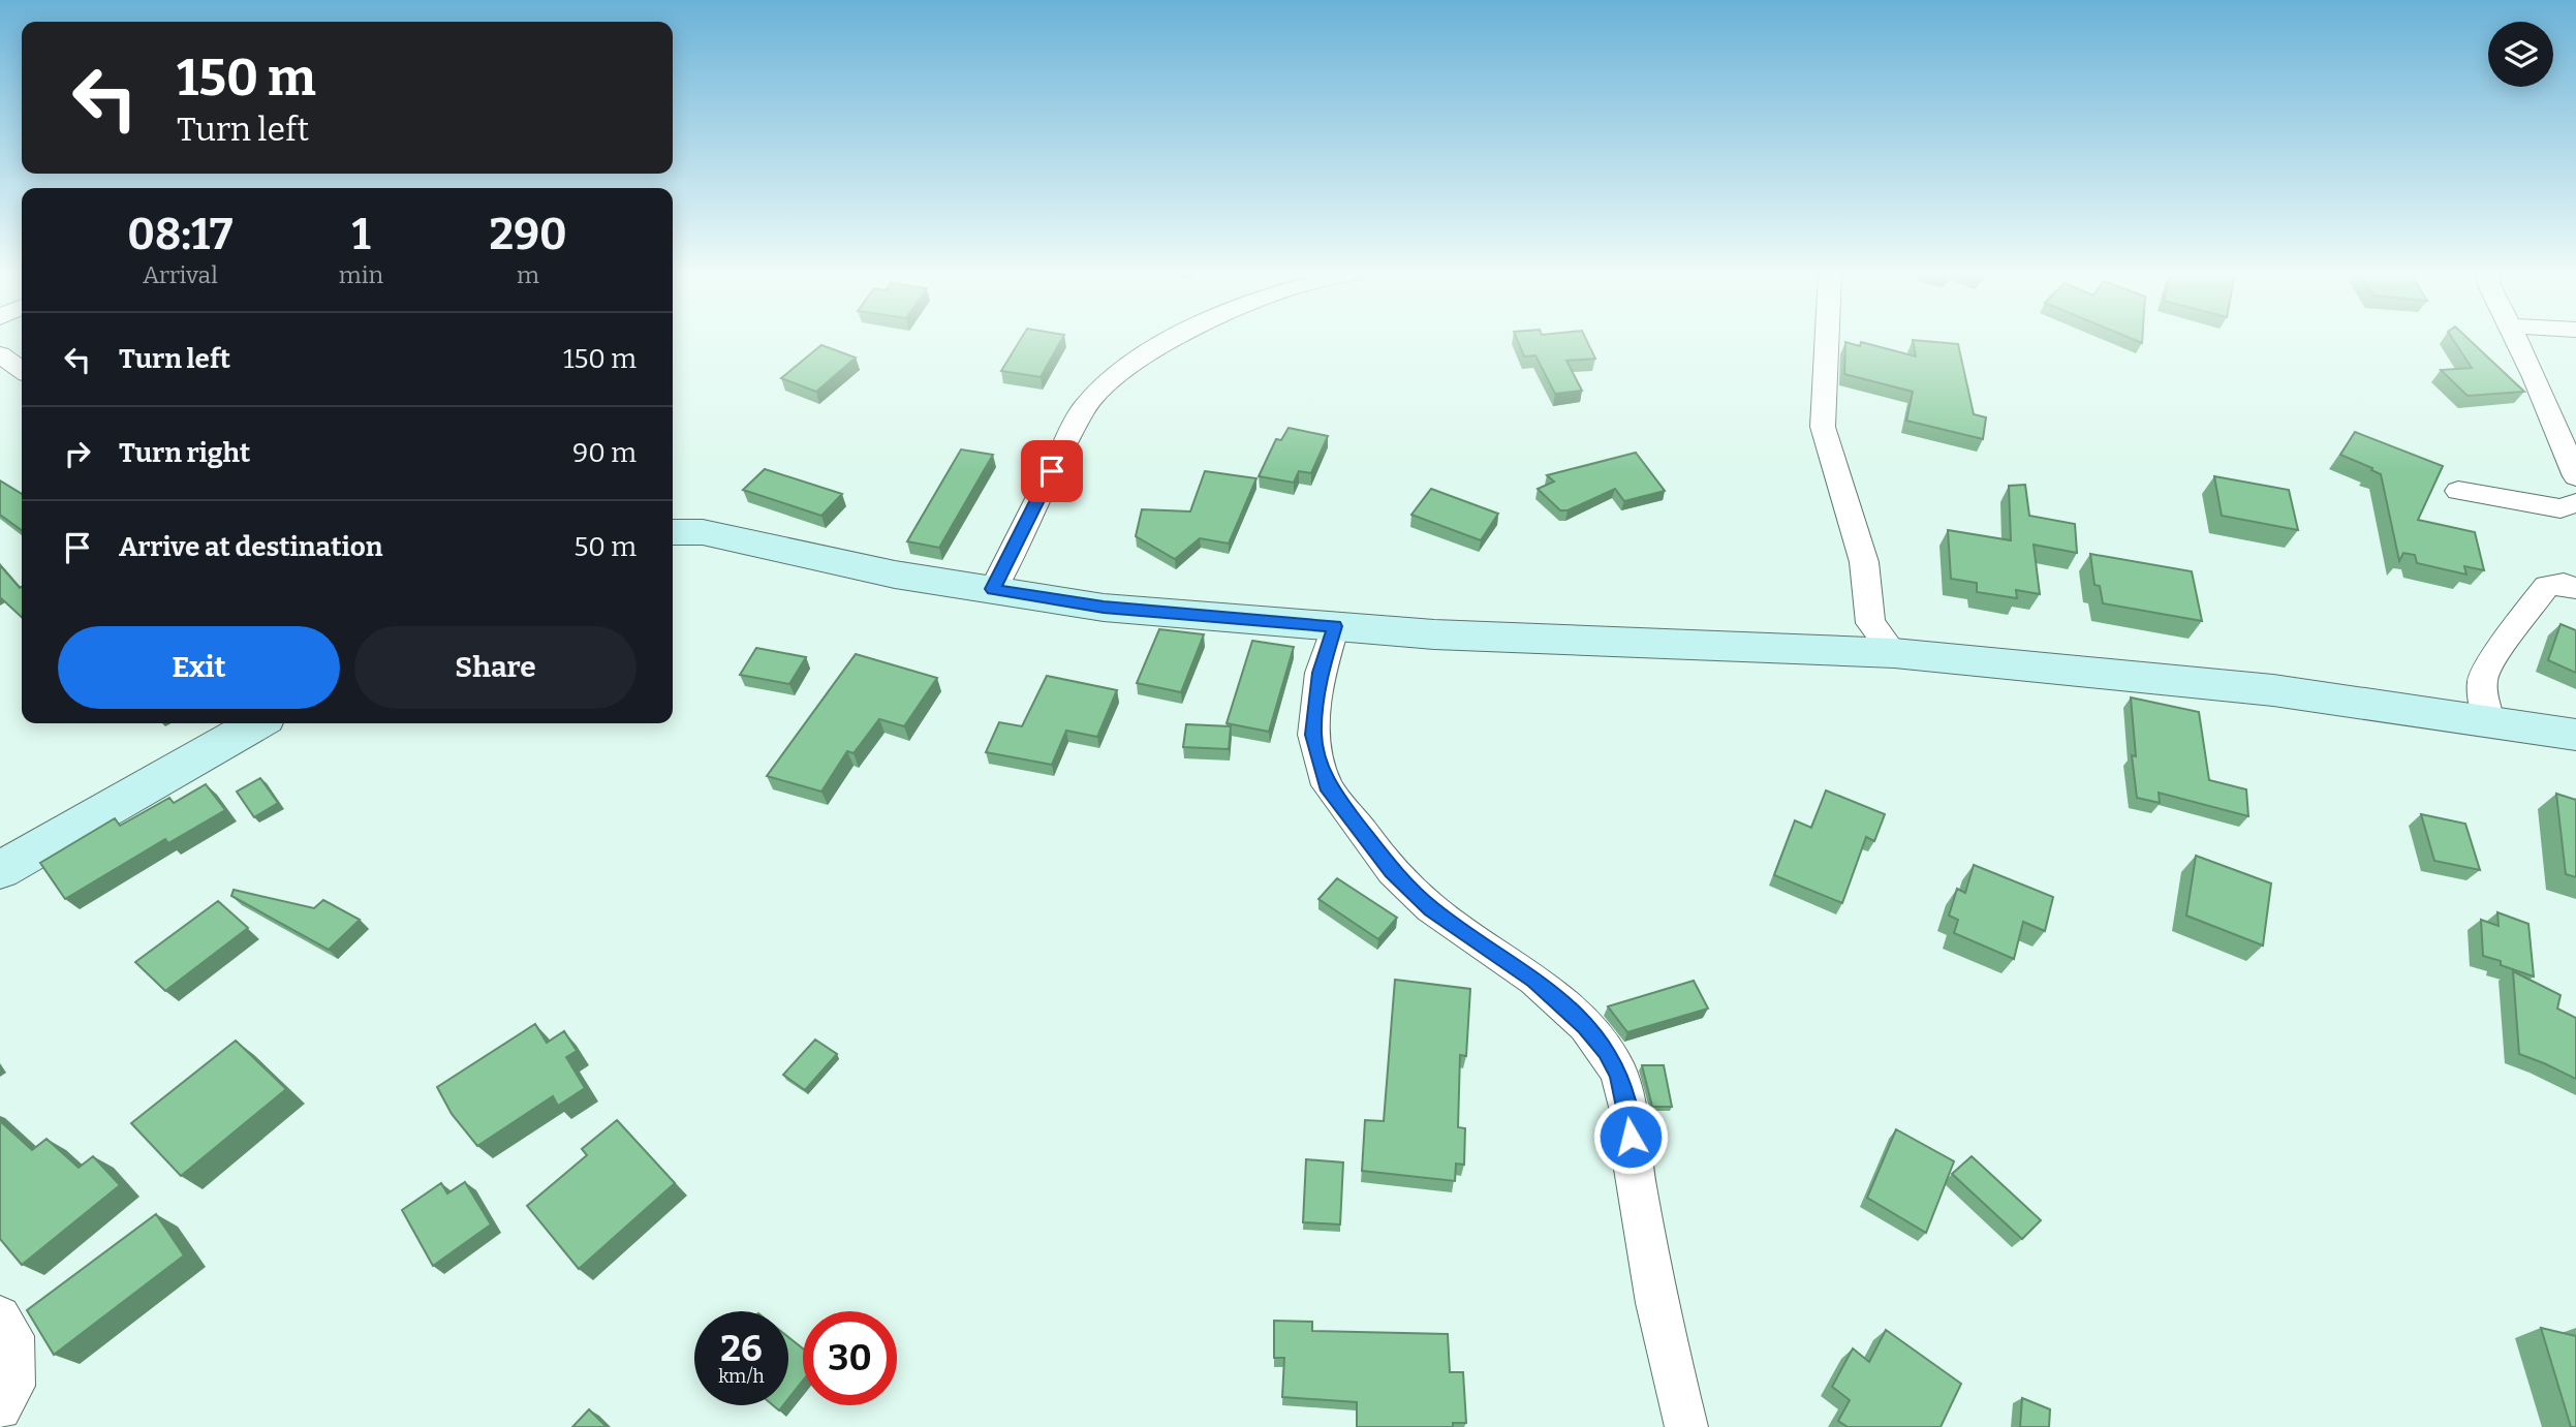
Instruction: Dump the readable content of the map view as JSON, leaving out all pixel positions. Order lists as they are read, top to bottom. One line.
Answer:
{"page":{"turn":["150 m","Turn left"],"eta":["08:17","Arrival","1","min","290","m"],"list":[{"name":"Turn left","value":"150 m"},{"name":"Turn right","value":"90 m"},{"name":"Arrive at destination","value":"50 m"}],"buttons":["Exit","Share"],"speed":"26 km/h","limit":"30"}}
